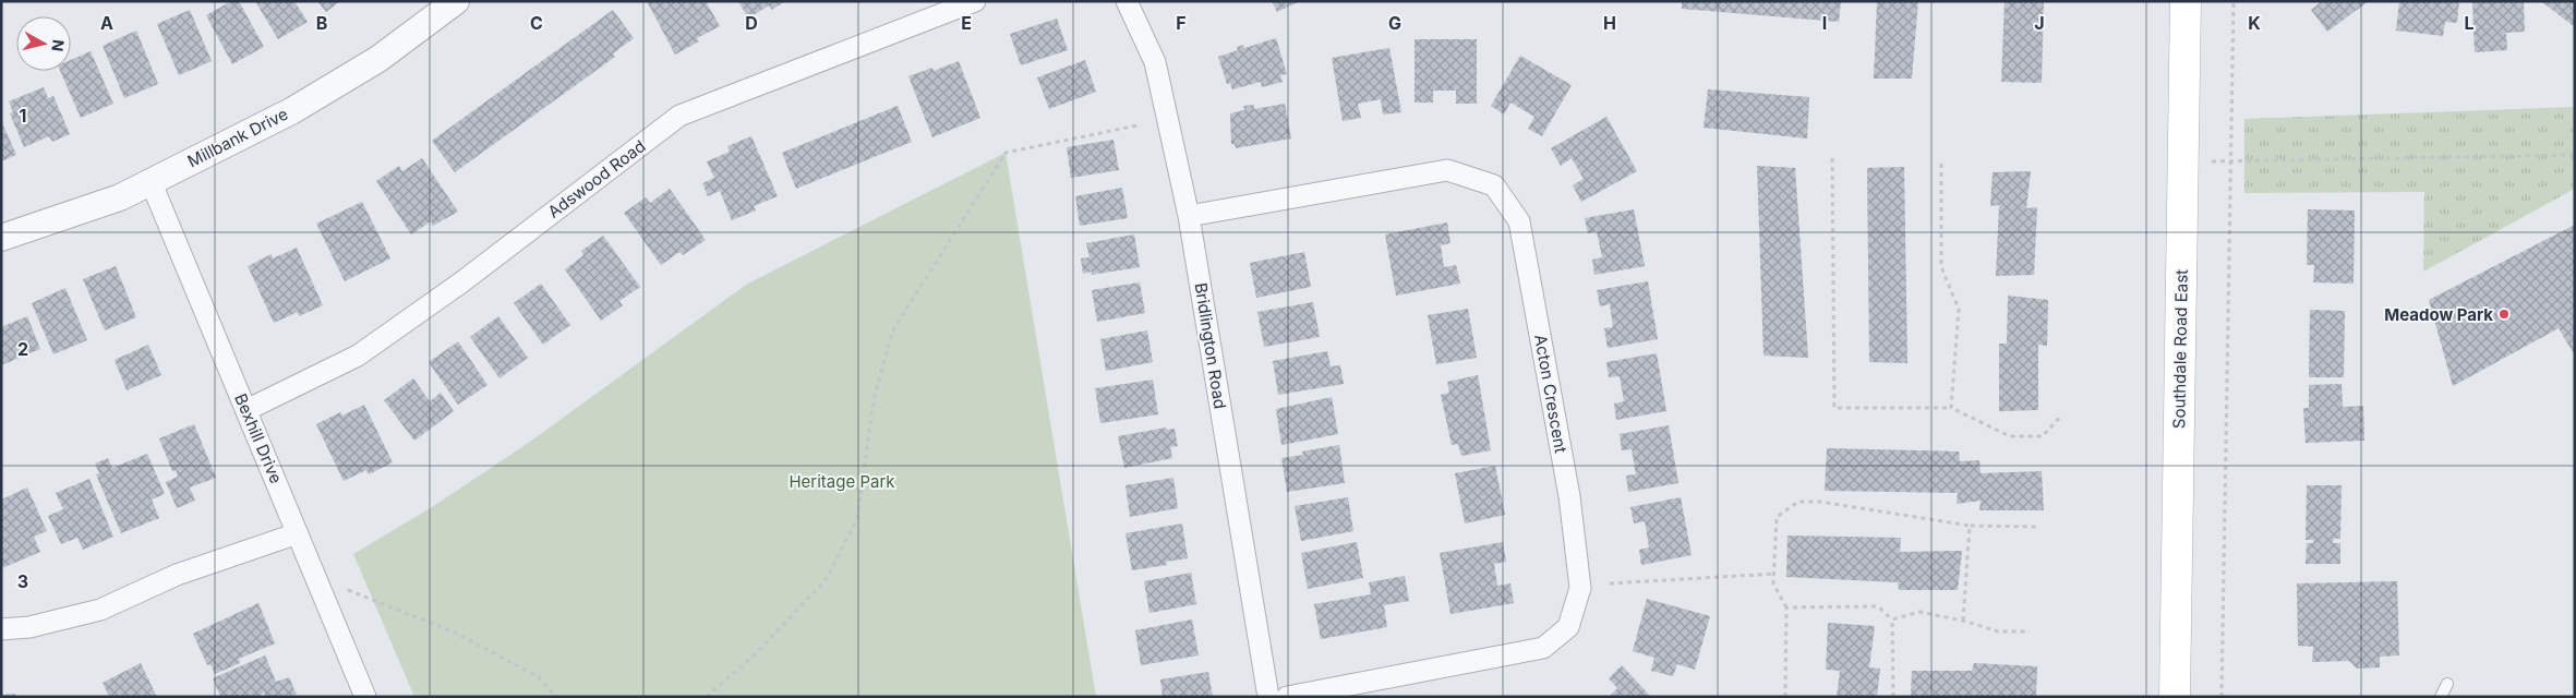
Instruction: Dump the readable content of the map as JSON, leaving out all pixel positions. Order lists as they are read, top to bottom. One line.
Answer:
{"streets":{"main road":["Southdale Road East"],"street":["Millbank Drive","Adswood Road","Bridlington Road","Acton Crescent","Bexhill Drive"]},"crossings":[["Millbank Drive","Bexhill Drive"],["Adswood Road","Bexhill Drive"],["Bridlington Road","Acton Crescent"]],"parks":["Heritage Park"],"places":["Meadow Park"],"north":"right","grid":{"columns":["A","B","C","D","E","F","G","H","I","J","K","L"],"rows":["1","2","3"]}}
